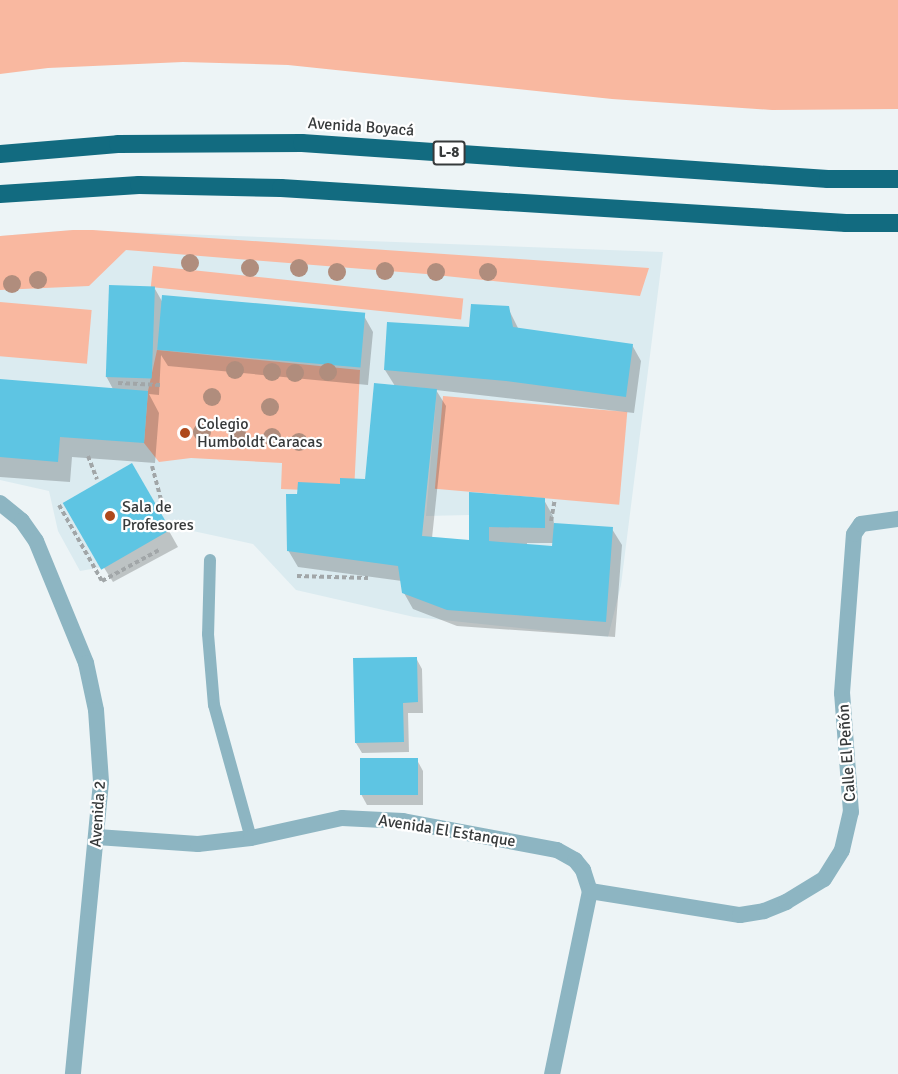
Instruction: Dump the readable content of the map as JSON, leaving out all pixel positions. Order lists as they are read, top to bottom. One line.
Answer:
{"streets":{"highway":["Avenida Boyacá","L-8"],"street":["Calle El Peñón","Avenida 2","Avenida El Estanque"]},"crossings":[["Calle El Peñón","Avenida El Estanque"],["Avenida 2","Avenida El Estanque"]],"places":["Colegio Humboldt Caracas","Sala de Profesores"]}
